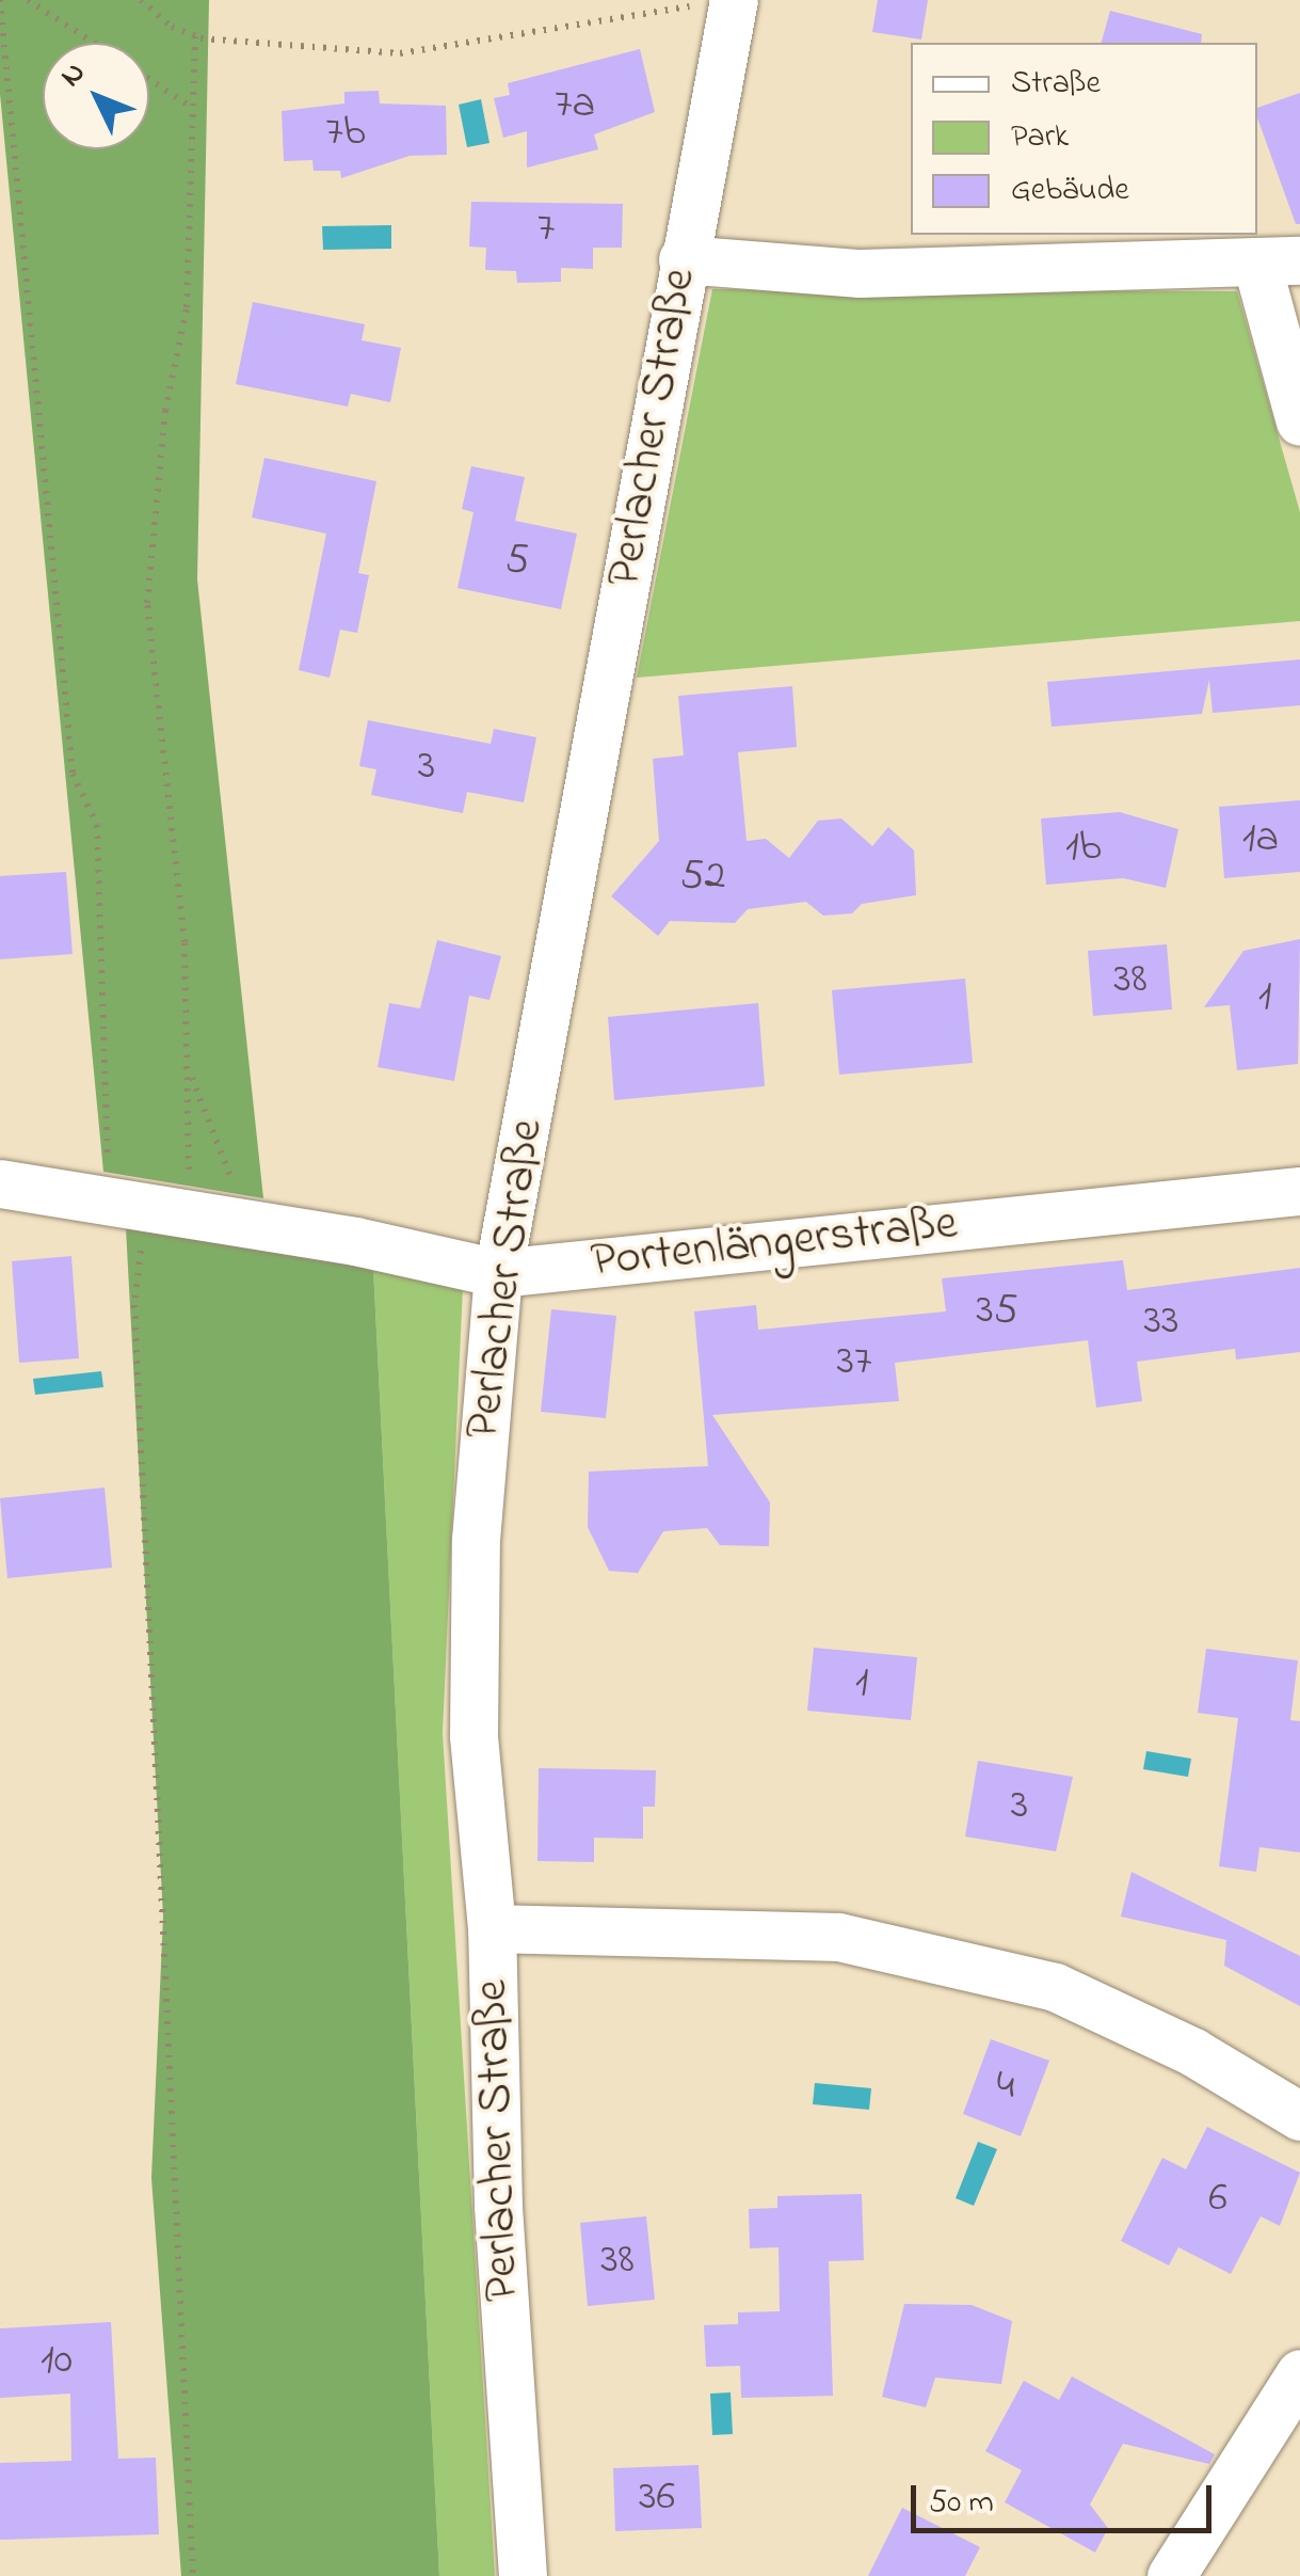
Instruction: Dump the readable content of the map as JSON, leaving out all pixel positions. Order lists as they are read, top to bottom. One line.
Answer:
{"streets":{"street":["Perlacher Straße","Portenlängerstraße"]},"crossings":[["Perlacher Straße","Portenlängerstraße"]],"house_numbers":["7a","7b","7","5","3","1a","1b","52","38","1","35","33","37","1","3","4","6","38","10","36"],"legend":["Straße","Park","Gebäude"],"scale_bar":"50 m","north":"top left"}
